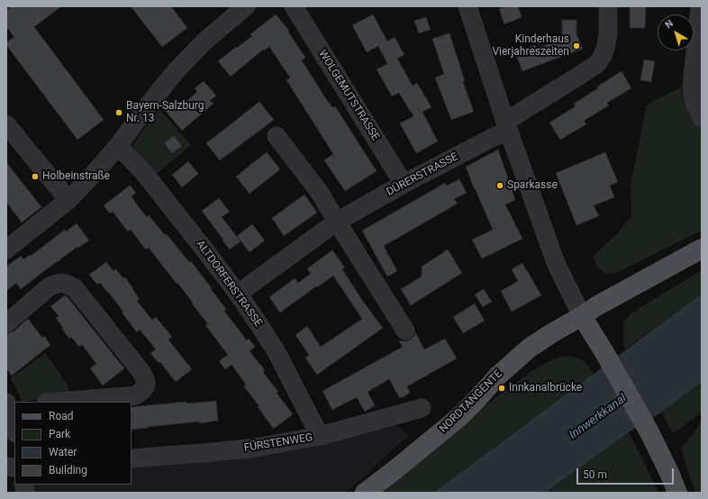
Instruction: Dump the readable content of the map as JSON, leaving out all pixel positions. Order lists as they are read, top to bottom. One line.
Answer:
{"streets":{"main road":["NORDTANGENTE"],"street":["WOLGEMUTSTRASSE","DÜRERSTRASSE","ALTDORFERSTRASSE","FÜRSTENWEG"]},"crossings":[["WOLGEMUTSTRASSE","DÜRERSTRASSE"],["DÜRERSTRASSE","ALTDORFERSTRASSE"],["ALTDORFERSTRASSE","FÜRSTENWEG"]],"water":["Innwerkkanal"],"places":["Kinderhaus Vierjahreszeiten","Bayern-Salzburg Nr. 13","Holbeinstraße","Sparkasse","Innkanalbrücke"],"legend":["Road","Park","Water","Building"],"scale_bar":"50 m","north":"top left"}
